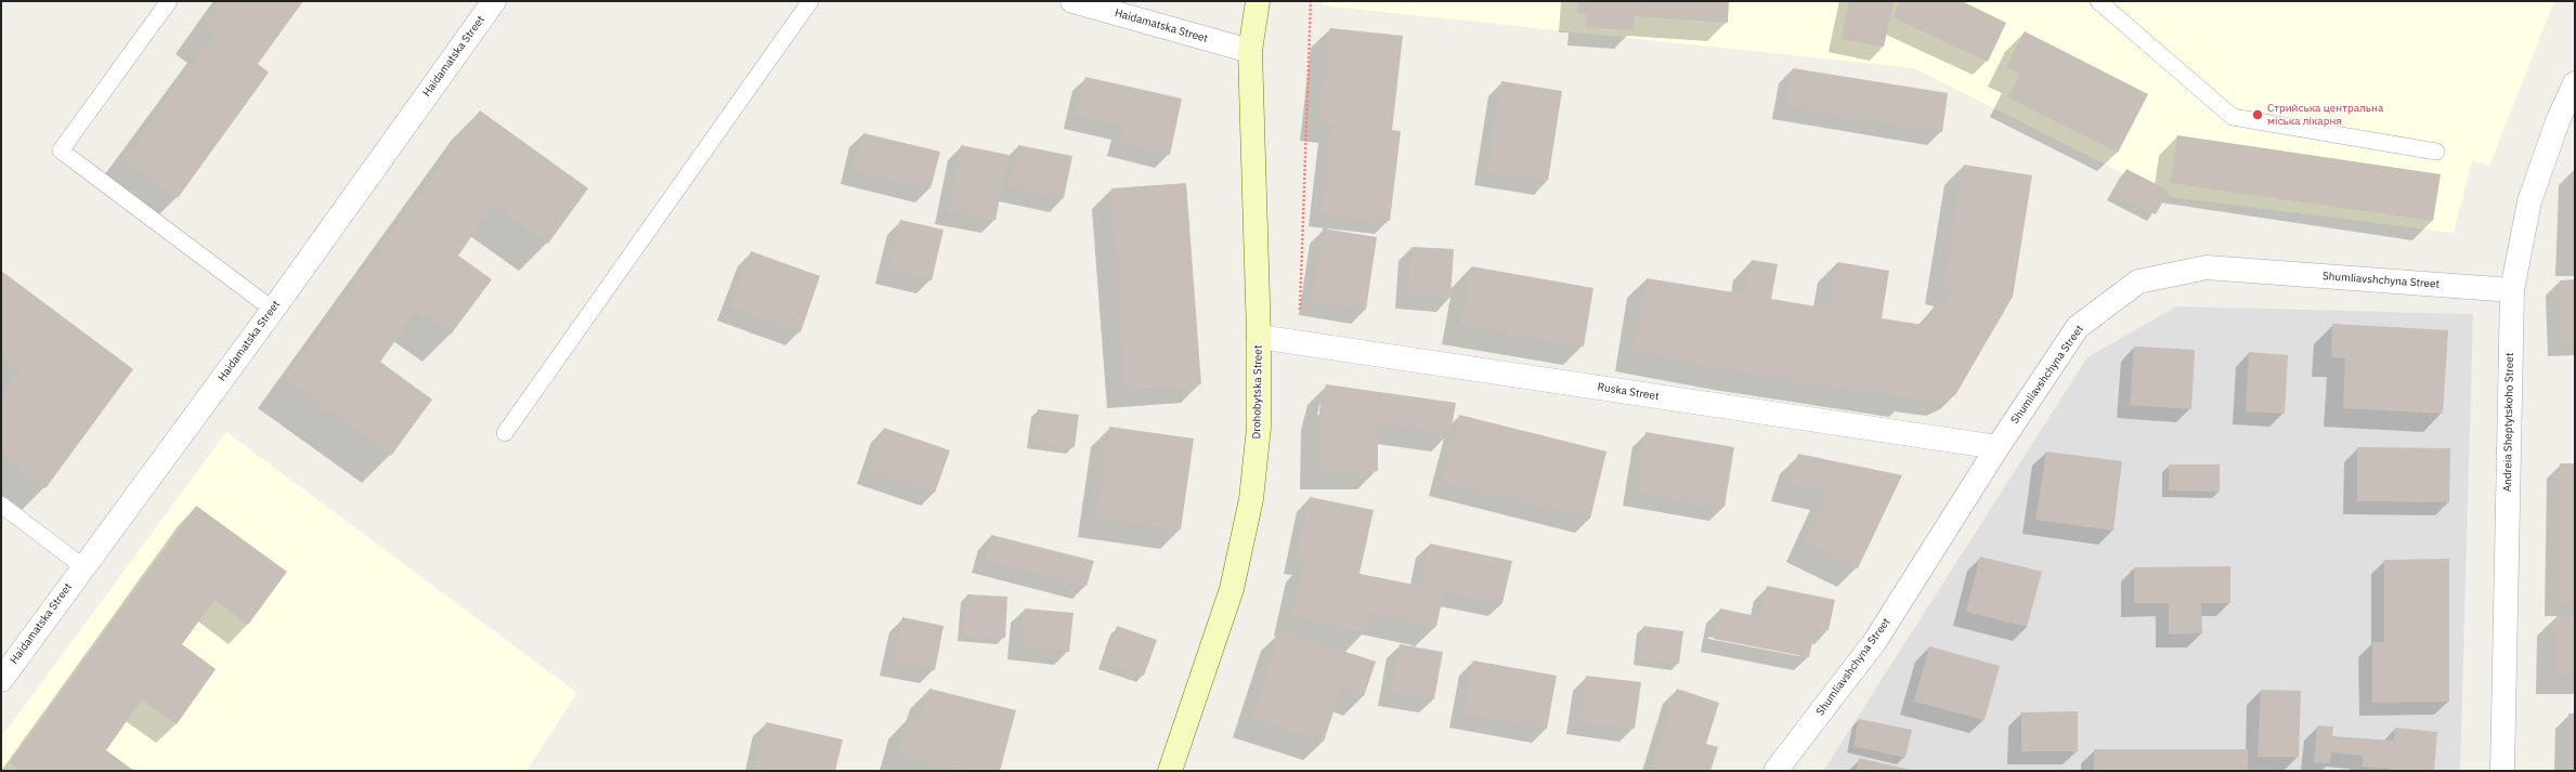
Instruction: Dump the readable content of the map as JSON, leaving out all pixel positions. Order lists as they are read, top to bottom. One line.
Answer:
{"streets":{"main road":["Drohobytska Street"],"street":["Haidamatska Street","Shumliavshchyna Street","Ruska Street","Andreia Sheptytskoho Street"]},"crossings":[["Haidamatska Street","Drohobytska Street"],["Shumliavshchyna Street","Ruska Street"],["Shumliavshchyna Street","Andreia Sheptytskoho Street"],["Drohobytska Street","Ruska Street"]],"places":["Стрийська центральна міська лікарня"]}
